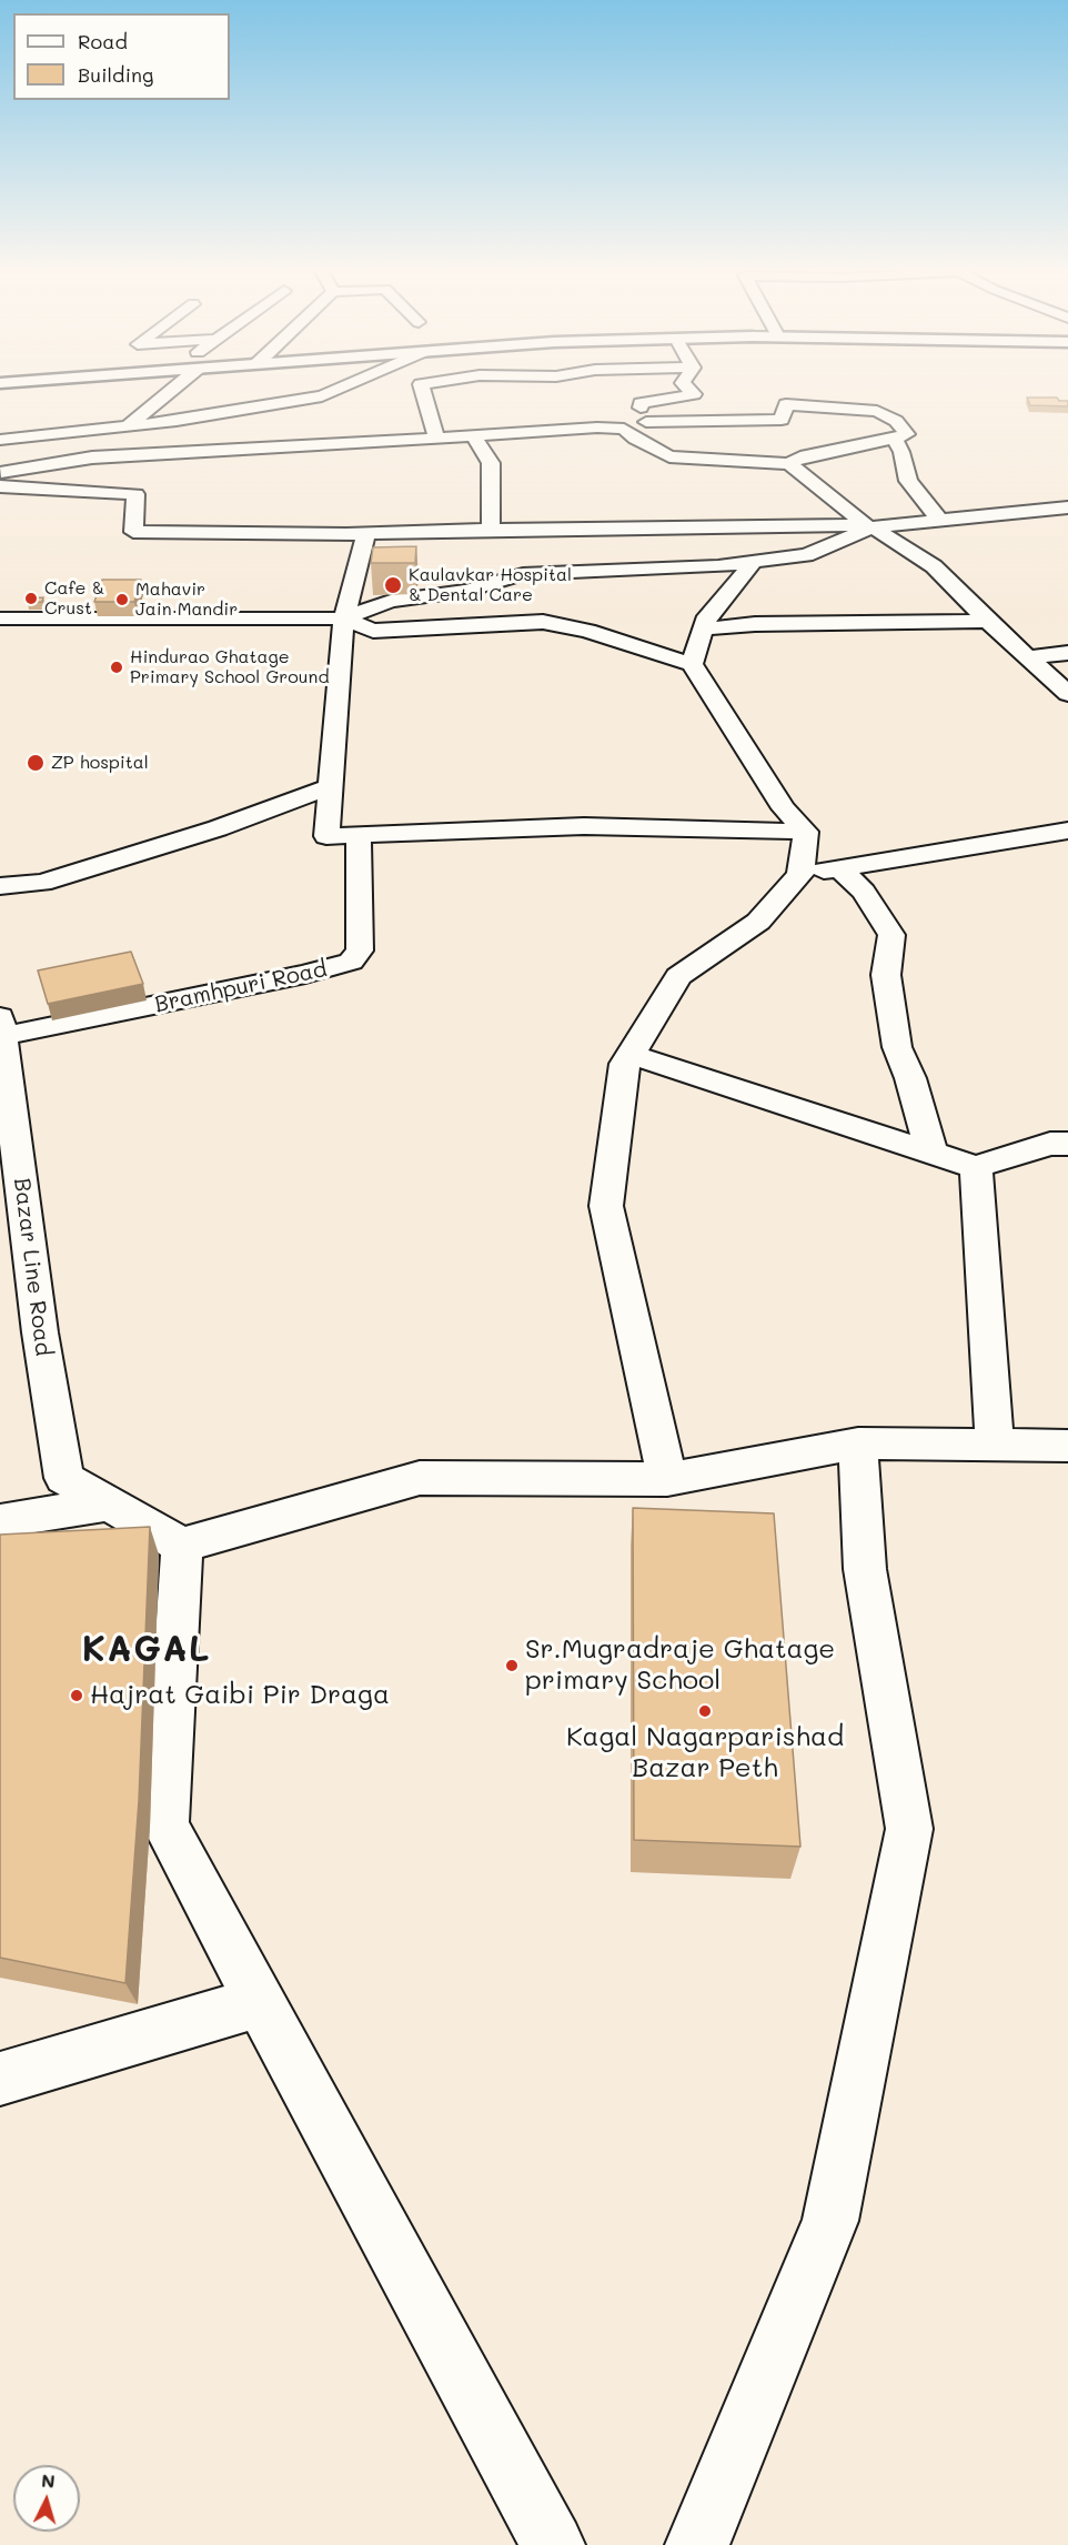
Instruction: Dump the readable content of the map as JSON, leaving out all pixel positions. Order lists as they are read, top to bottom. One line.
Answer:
{"streets":{"street":["Bramhpuri Road","Bazar Line Road"]},"crossings":[["Bramhpuri Road","Bazar Line Road"]],"districts":["KAGAL"],"places":["Kaulavkar Hospital & Dental Care","Cafe & Crust","Mahavir Jain Mandir","Hindurao Ghatage Primary School Ground","ZP hospital","Sr.Mugradraje Ghatage primary School","Hajrat Gaibi Pir Draga","Kagal Nagarparishad Bazar Peth"],"legend":["Road","Building"],"north":"top"}
